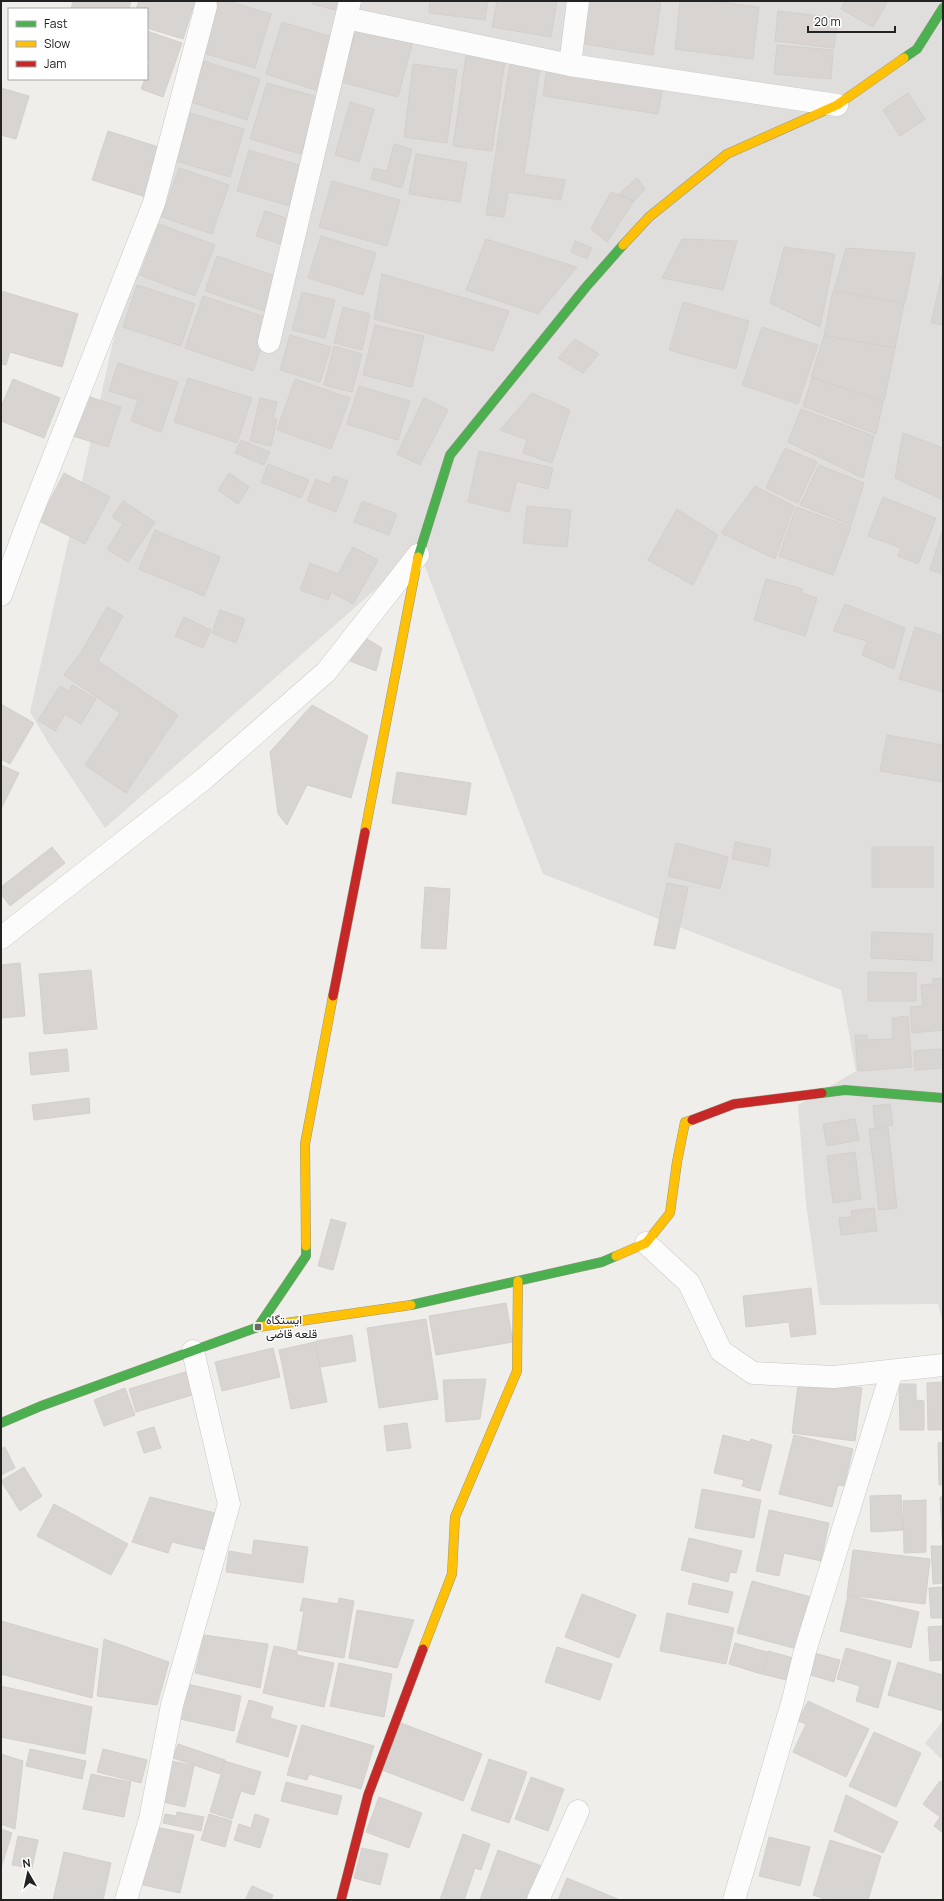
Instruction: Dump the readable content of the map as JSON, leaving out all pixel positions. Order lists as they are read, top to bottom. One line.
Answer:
{"places":{"transit":["ایستگاه قلعه قاضی"]},"legend":["Fast","Slow","Jam"],"scale_bar":"20 m","north":"top"}
